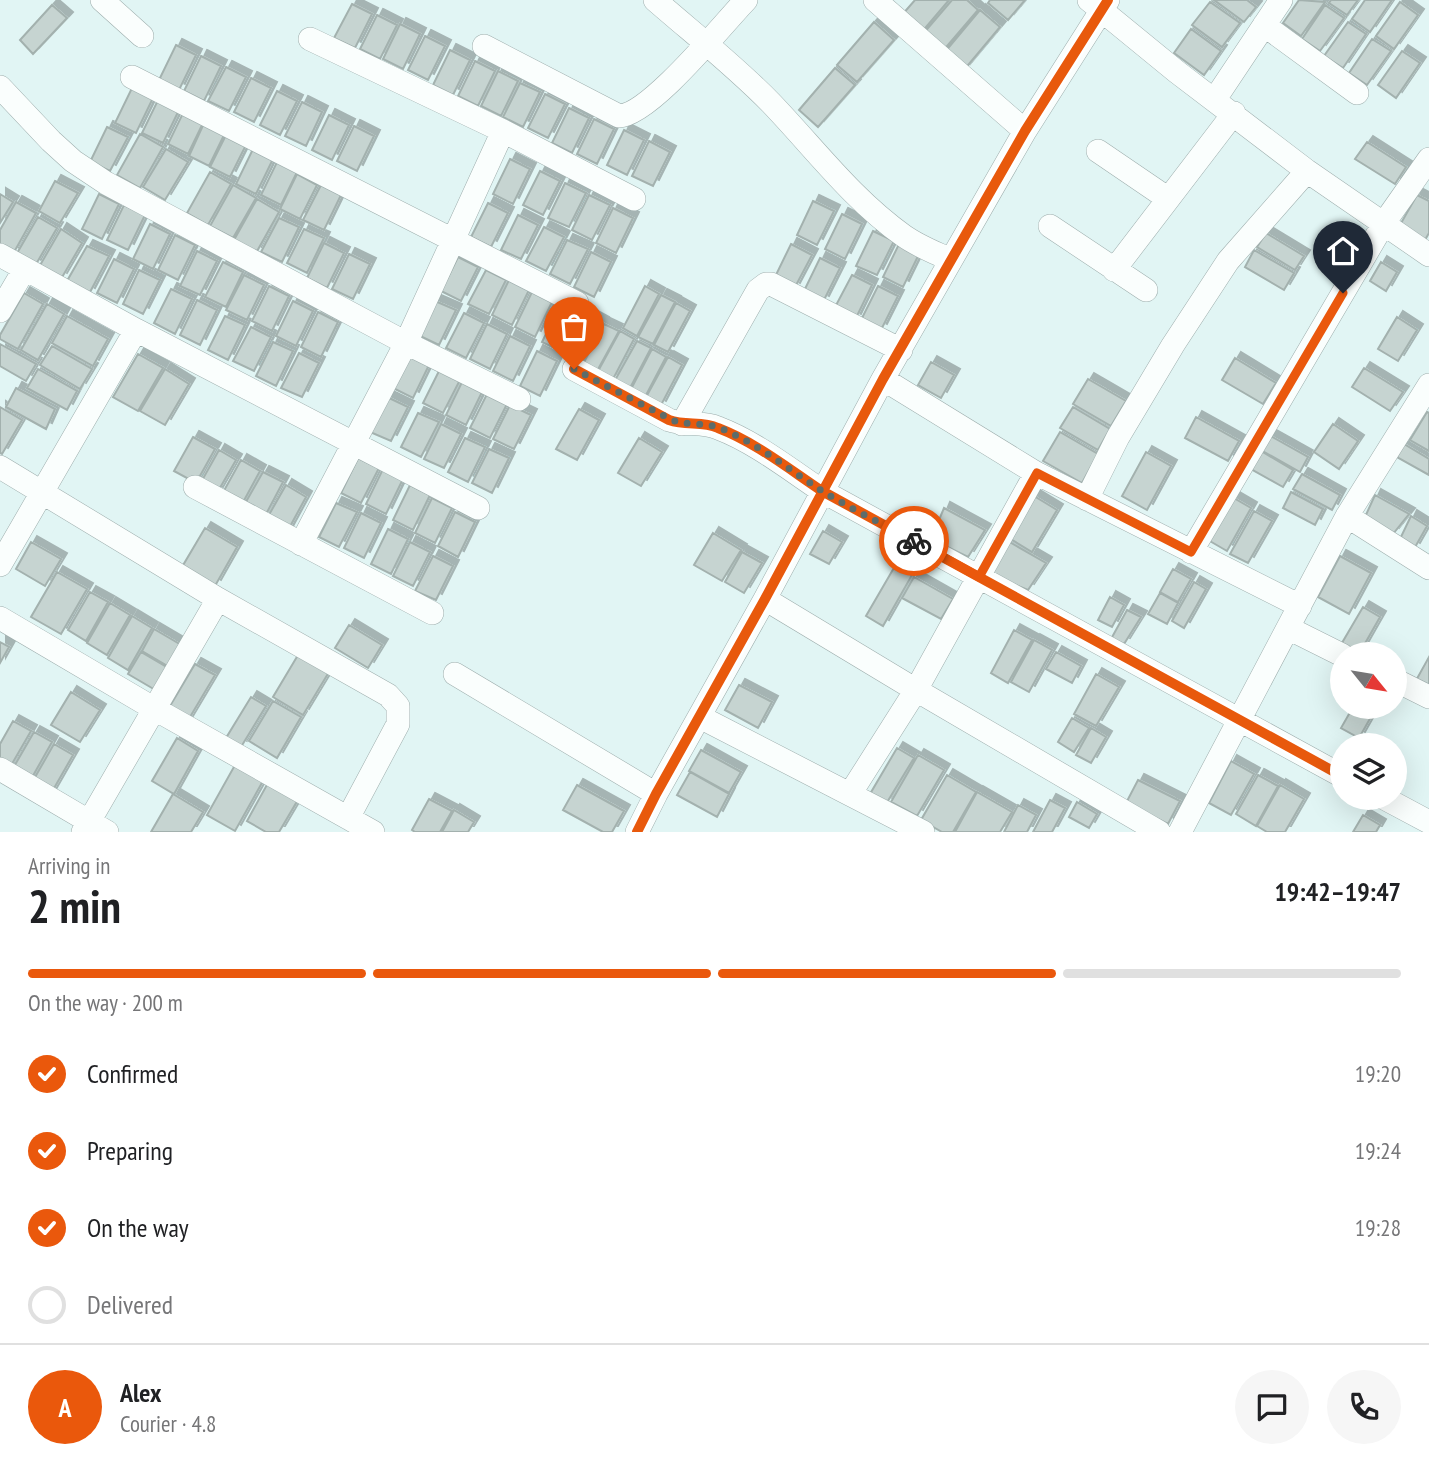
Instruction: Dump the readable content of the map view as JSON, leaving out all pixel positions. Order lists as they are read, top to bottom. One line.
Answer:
{"north":"bottom right","page":{"heading":["2 min","Arriving in","19:42–19:47"],"panel":["Alex","Courier · 4.8"],"bar":"On the way · 200 m","list":[["Confirmed","19:20"],["Preparing","19:24"],["On the way","19:28"],"Delivered"],"round":"A"}}
